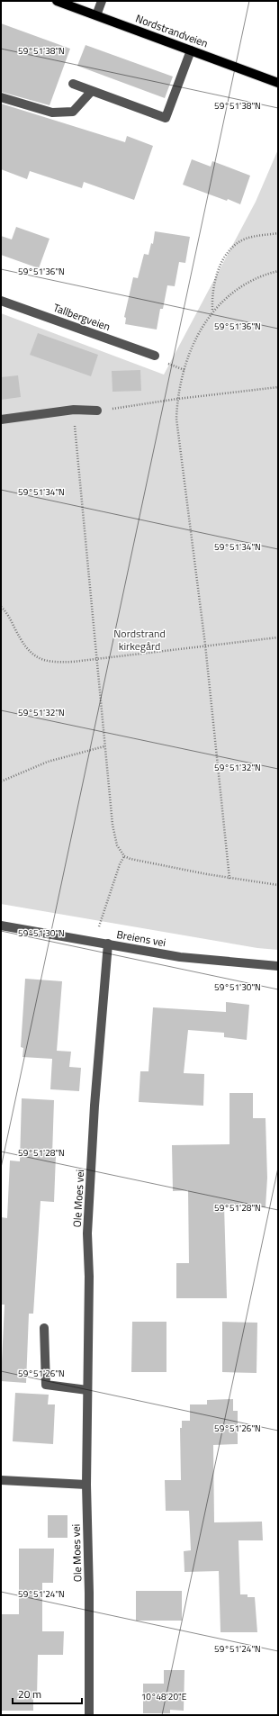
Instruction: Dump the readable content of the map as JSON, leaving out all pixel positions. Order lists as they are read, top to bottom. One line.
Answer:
{"streets":{"main road":["Nordstrandveien"],"street":["Tallbergveien","Breiens vei","Ole Moes vei"]},"crossings":[["Breiens vei","Ole Moes vei"]],"parks":["Nordstrand kirkegård"],"scale_bar":"20 m","coordinates":["59°51'38\"N","59°51'36\"N","59°51'34\"N","59°51'32\"N","59°51'30\"N","59°51'28\"N","59°51'26\"N","59°51'24\"N","10°48'20\"E"]}
